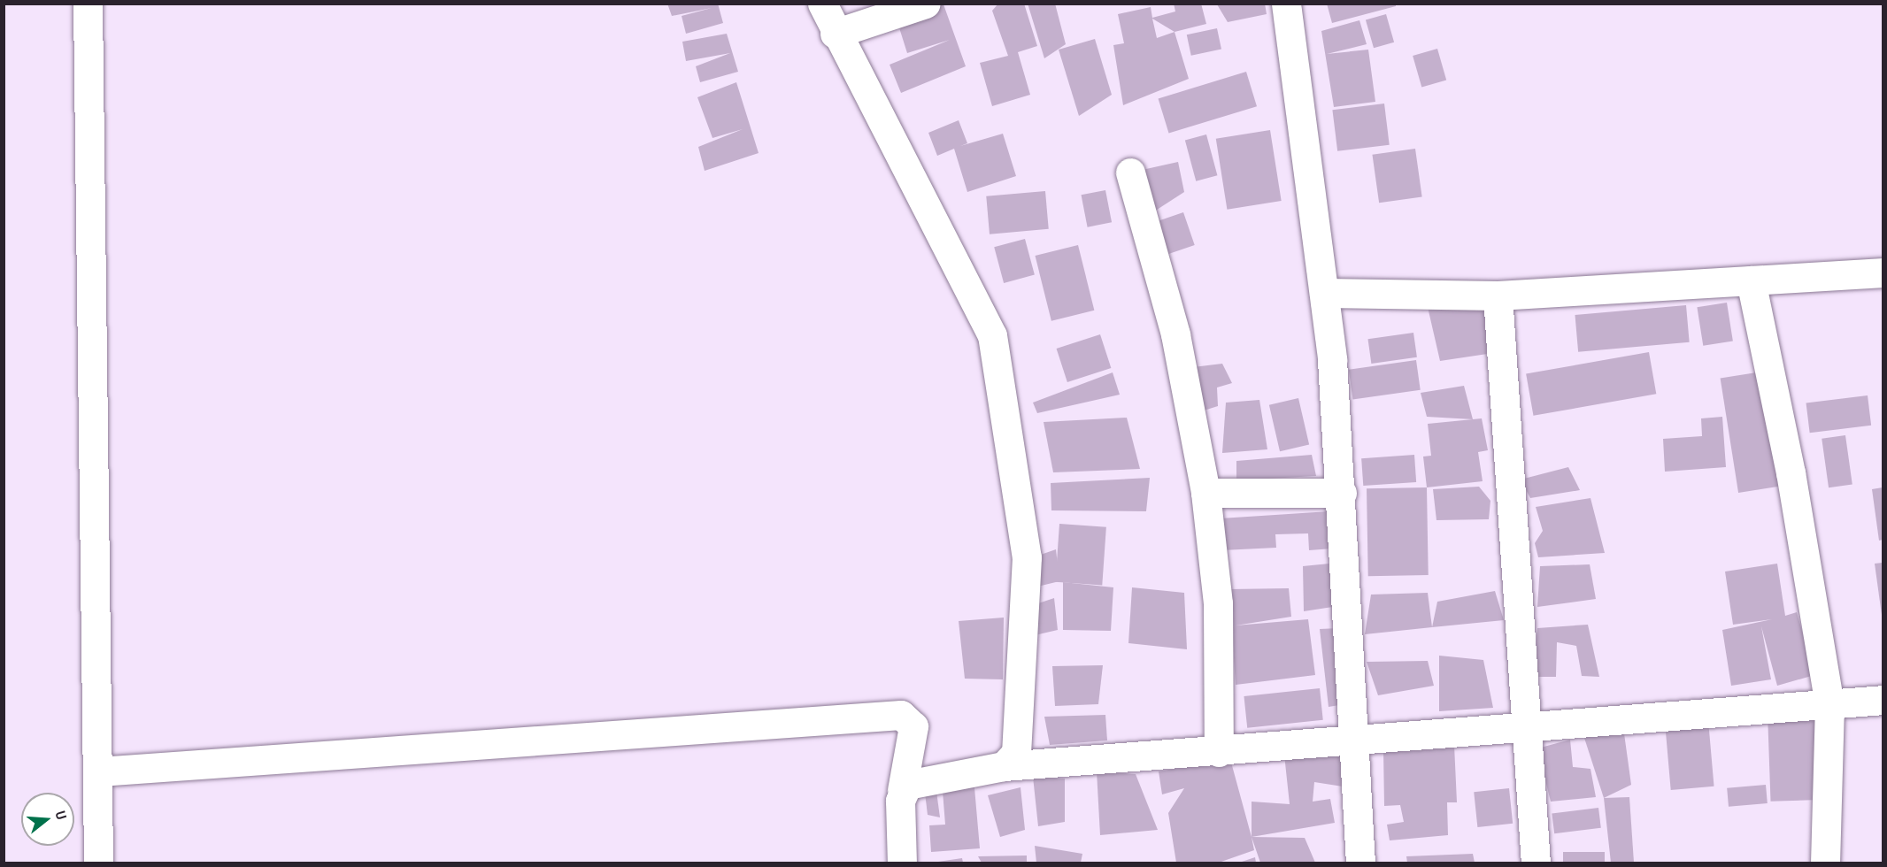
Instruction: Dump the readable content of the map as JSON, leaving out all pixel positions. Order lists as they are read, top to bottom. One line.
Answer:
{"north":"right"}
